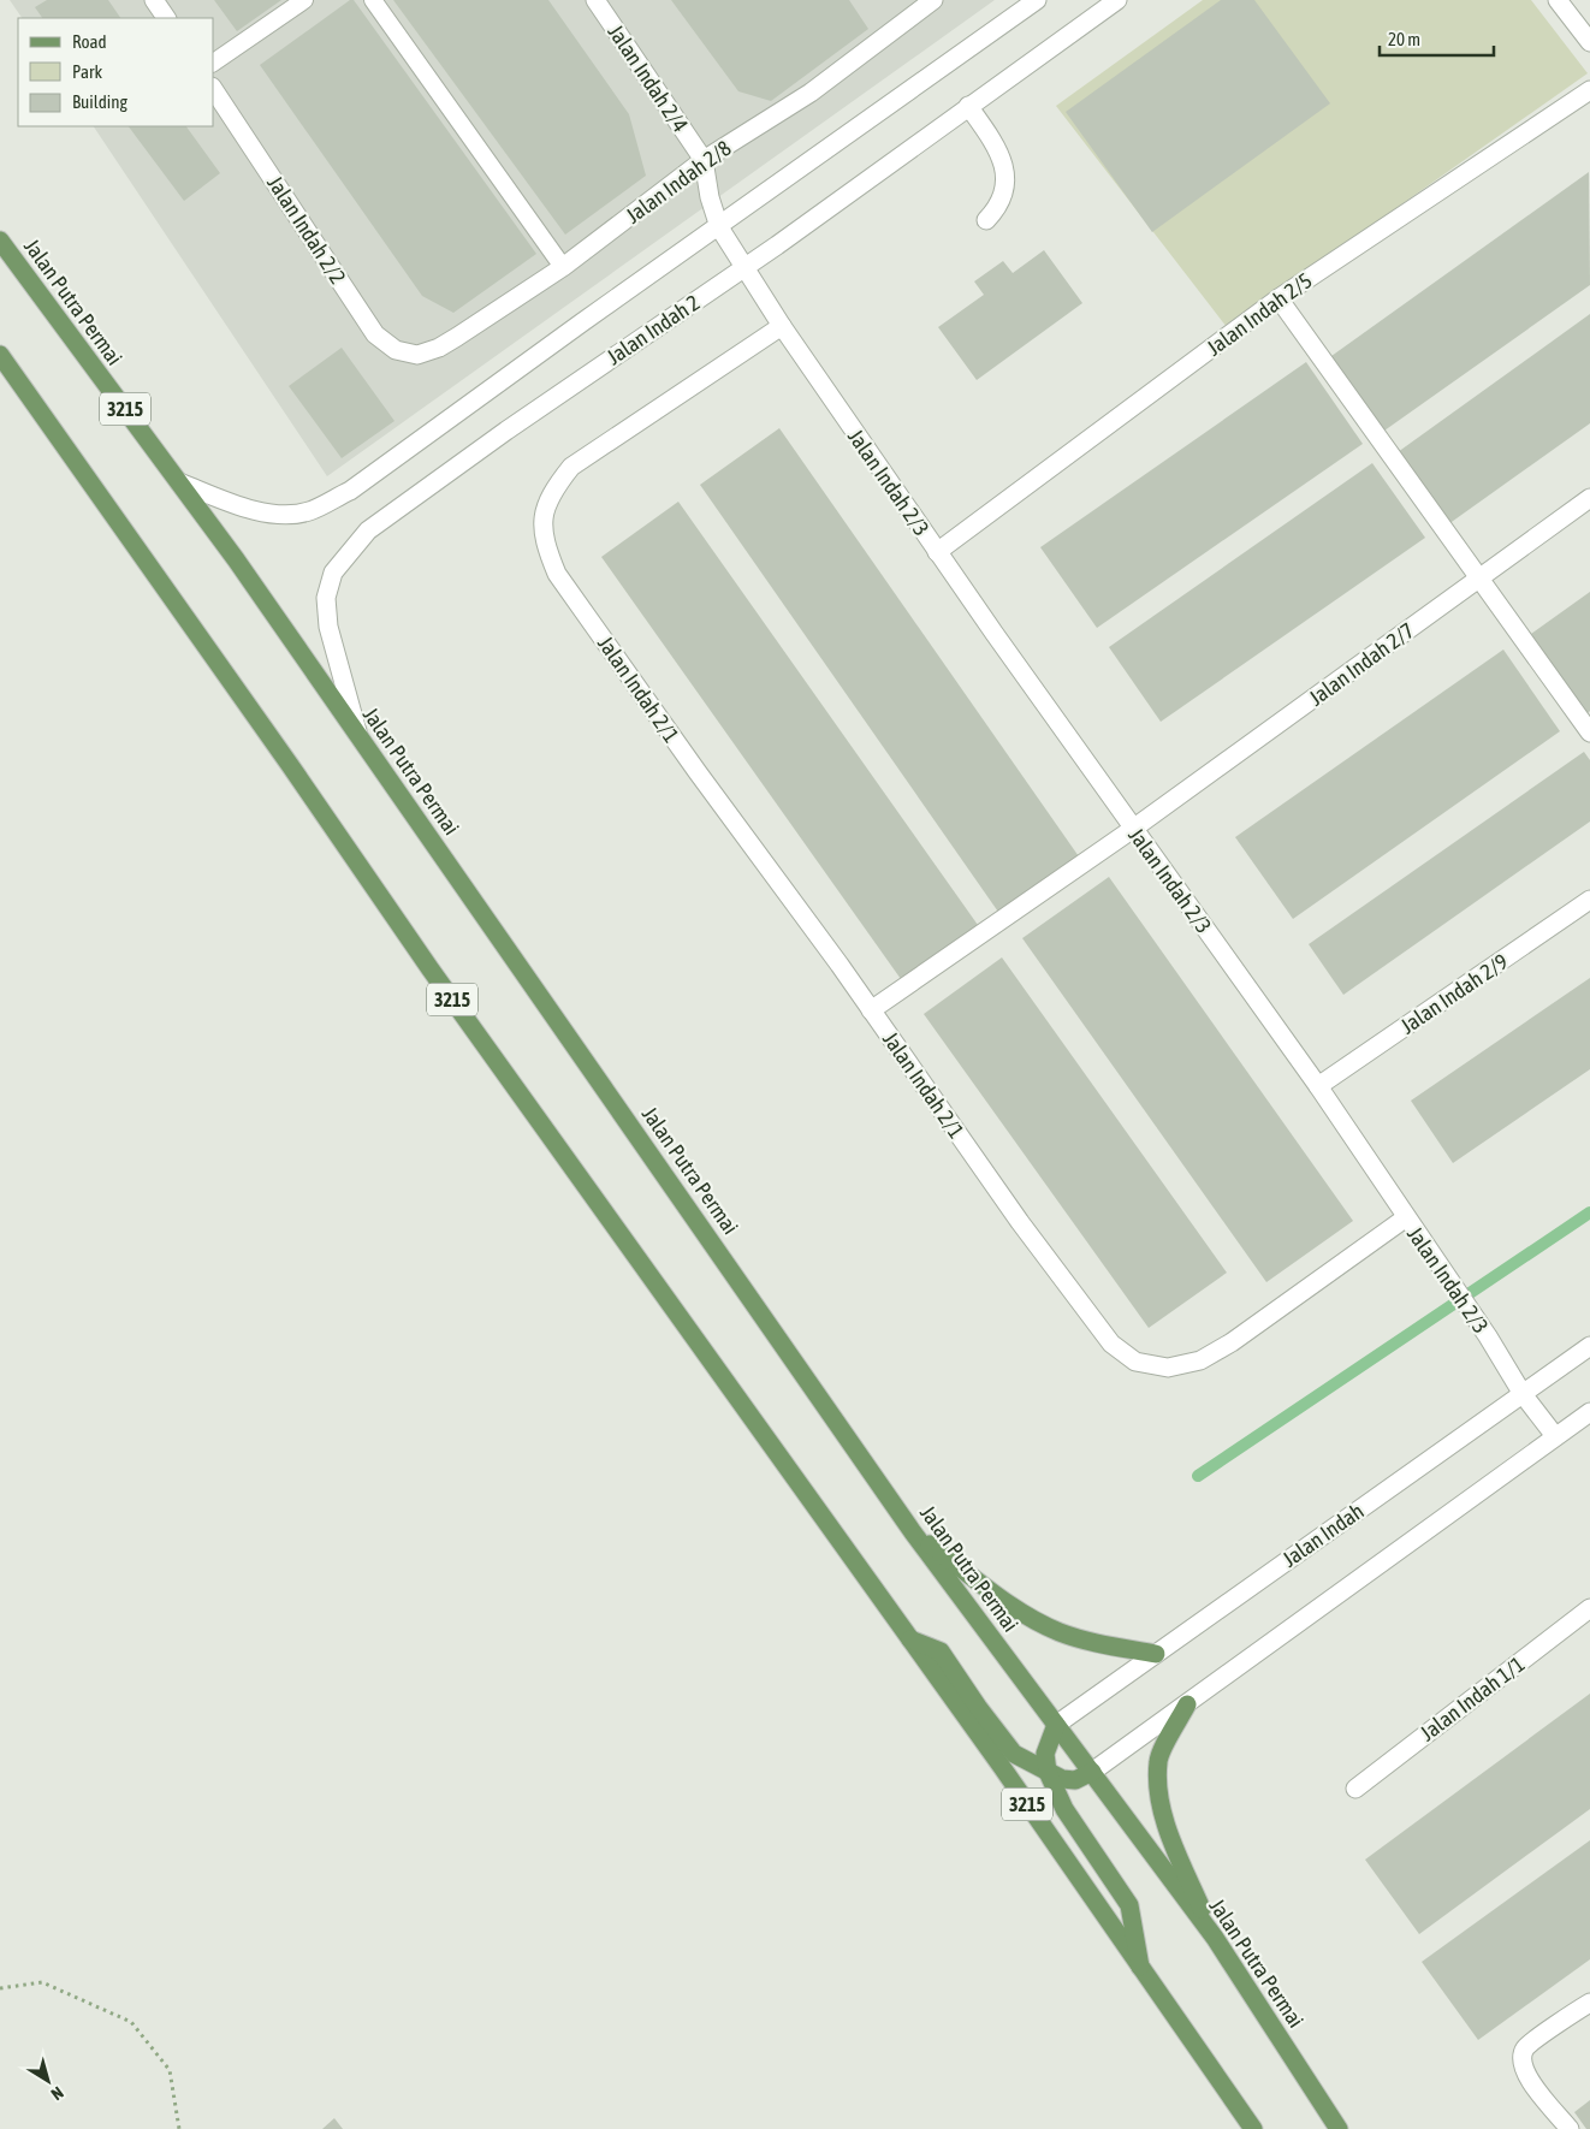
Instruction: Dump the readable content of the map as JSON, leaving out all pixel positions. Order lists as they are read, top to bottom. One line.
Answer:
{"streets":{"main road":["Jalan Putra Permai","3215"],"street":["Jalan Indah 2/4","Jalan Indah 2/8","Jalan Indah 2/2","Jalan Indah 2/5","Jalan Indah 2","Jalan Indah 2/3","Jalan Indah 2/7","Jalan Indah 2/1","Jalan Indah 2/9","Jalan Indah","Jalan Indah 1/1"]},"crossings":[["Jalan Indah 2/4","Jalan Indah 2/8"],["Jalan Indah 2/4","Jalan Indah 2"],["Jalan Indah 2/4","Jalan Indah 2/3"],["Jalan Indah 2/8","Jalan Indah 2/2"],["Jalan Putra Permai","Jalan Indah 2"],["Jalan Putra Permai","Jalan Indah"],["Jalan Indah 2/5","Jalan Indah 2/3"],["Jalan Indah 2","Jalan Indah 2/3"],["Jalan Indah 2/3","Jalan Indah 2/7"],["Jalan Indah 2/3","Jalan Indah 2/1"],["Jalan Indah 2/3","Jalan Indah 2/9"],["Jalan Indah 2/3","Jalan Indah"],["Jalan Indah 2/7","Jalan Indah 2/1"]],"legend":["Road","Park","Building"],"scale_bar":"20 m","north":"bottom right"}
